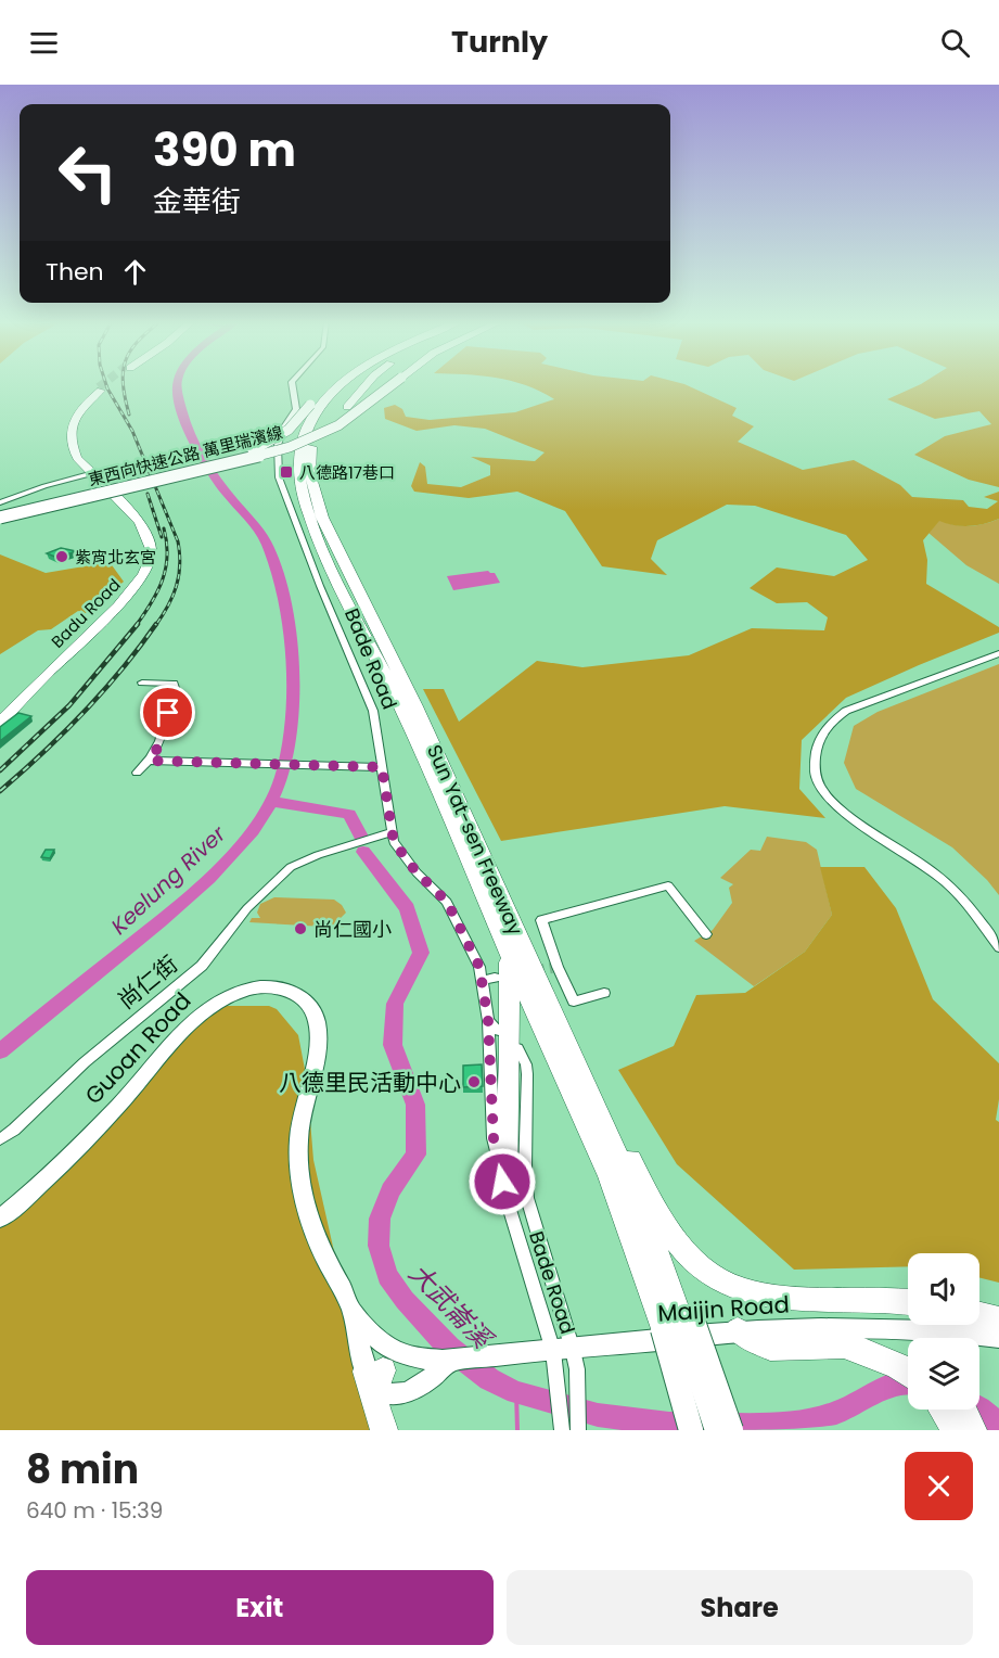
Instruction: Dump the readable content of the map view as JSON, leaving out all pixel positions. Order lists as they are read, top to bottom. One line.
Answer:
{"streets":{"highway":["東西向快速公路 萬里瑞濱線","Sun Yat-sen Freeway"],"main road":["Badu Road"],"street":["Bade Road","尚仁街","Guoan Road","Maijin Road"]},"crossings":[["Bade Road","尚仁街"],["Bade Road","Maijin Road"],["Guoan Road","Maijin Road"]],"water":["Keelung River","大武崙溪"],"places":{"transit":["八德路17巷口"],"other":["紫宵北玄宮","尚仁國小","八德里民活動中心"]},"page":{"header":"Turnly","turn":["390 m","金華街"],"then":"Then","heading":["8 min","640 m · 15:39"],"buttons":["Exit","Share"]}}
